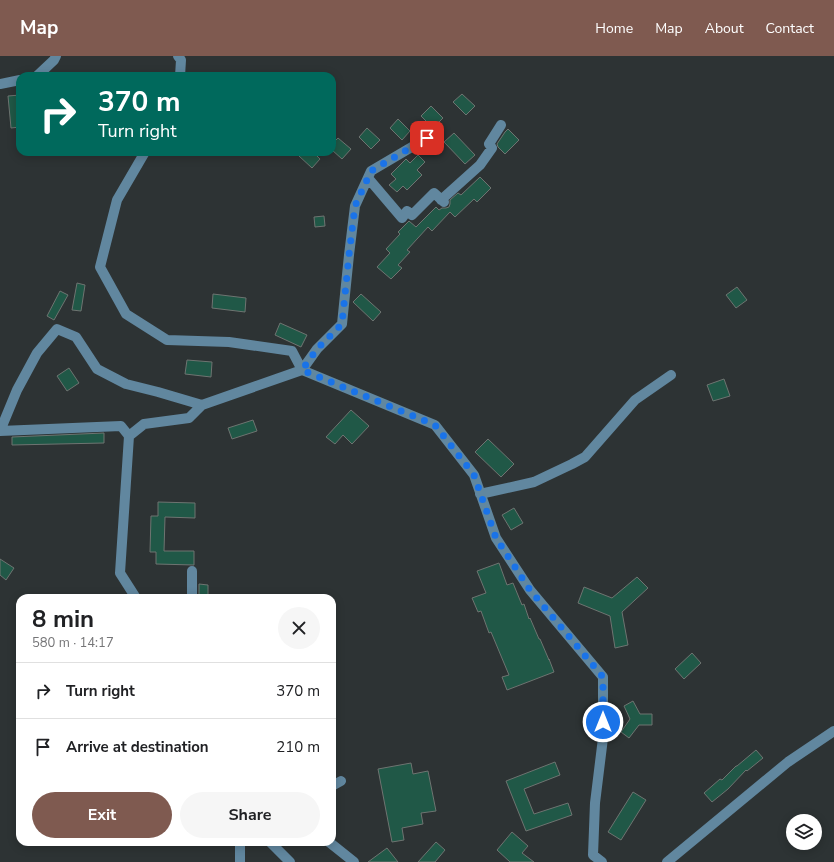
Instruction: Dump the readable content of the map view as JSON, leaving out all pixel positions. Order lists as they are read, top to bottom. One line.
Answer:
{"page":{"header":"Map","nav":["Home","Map","About","Contact"],"turn":["370 m","Turn right"],"heading":["8 min","580 m · 14:17"],"list":[{"name":"Turn right","value":"370 m"},{"name":"Arrive at destination","value":"210 m"}],"buttons":["Exit","Share"]}}
